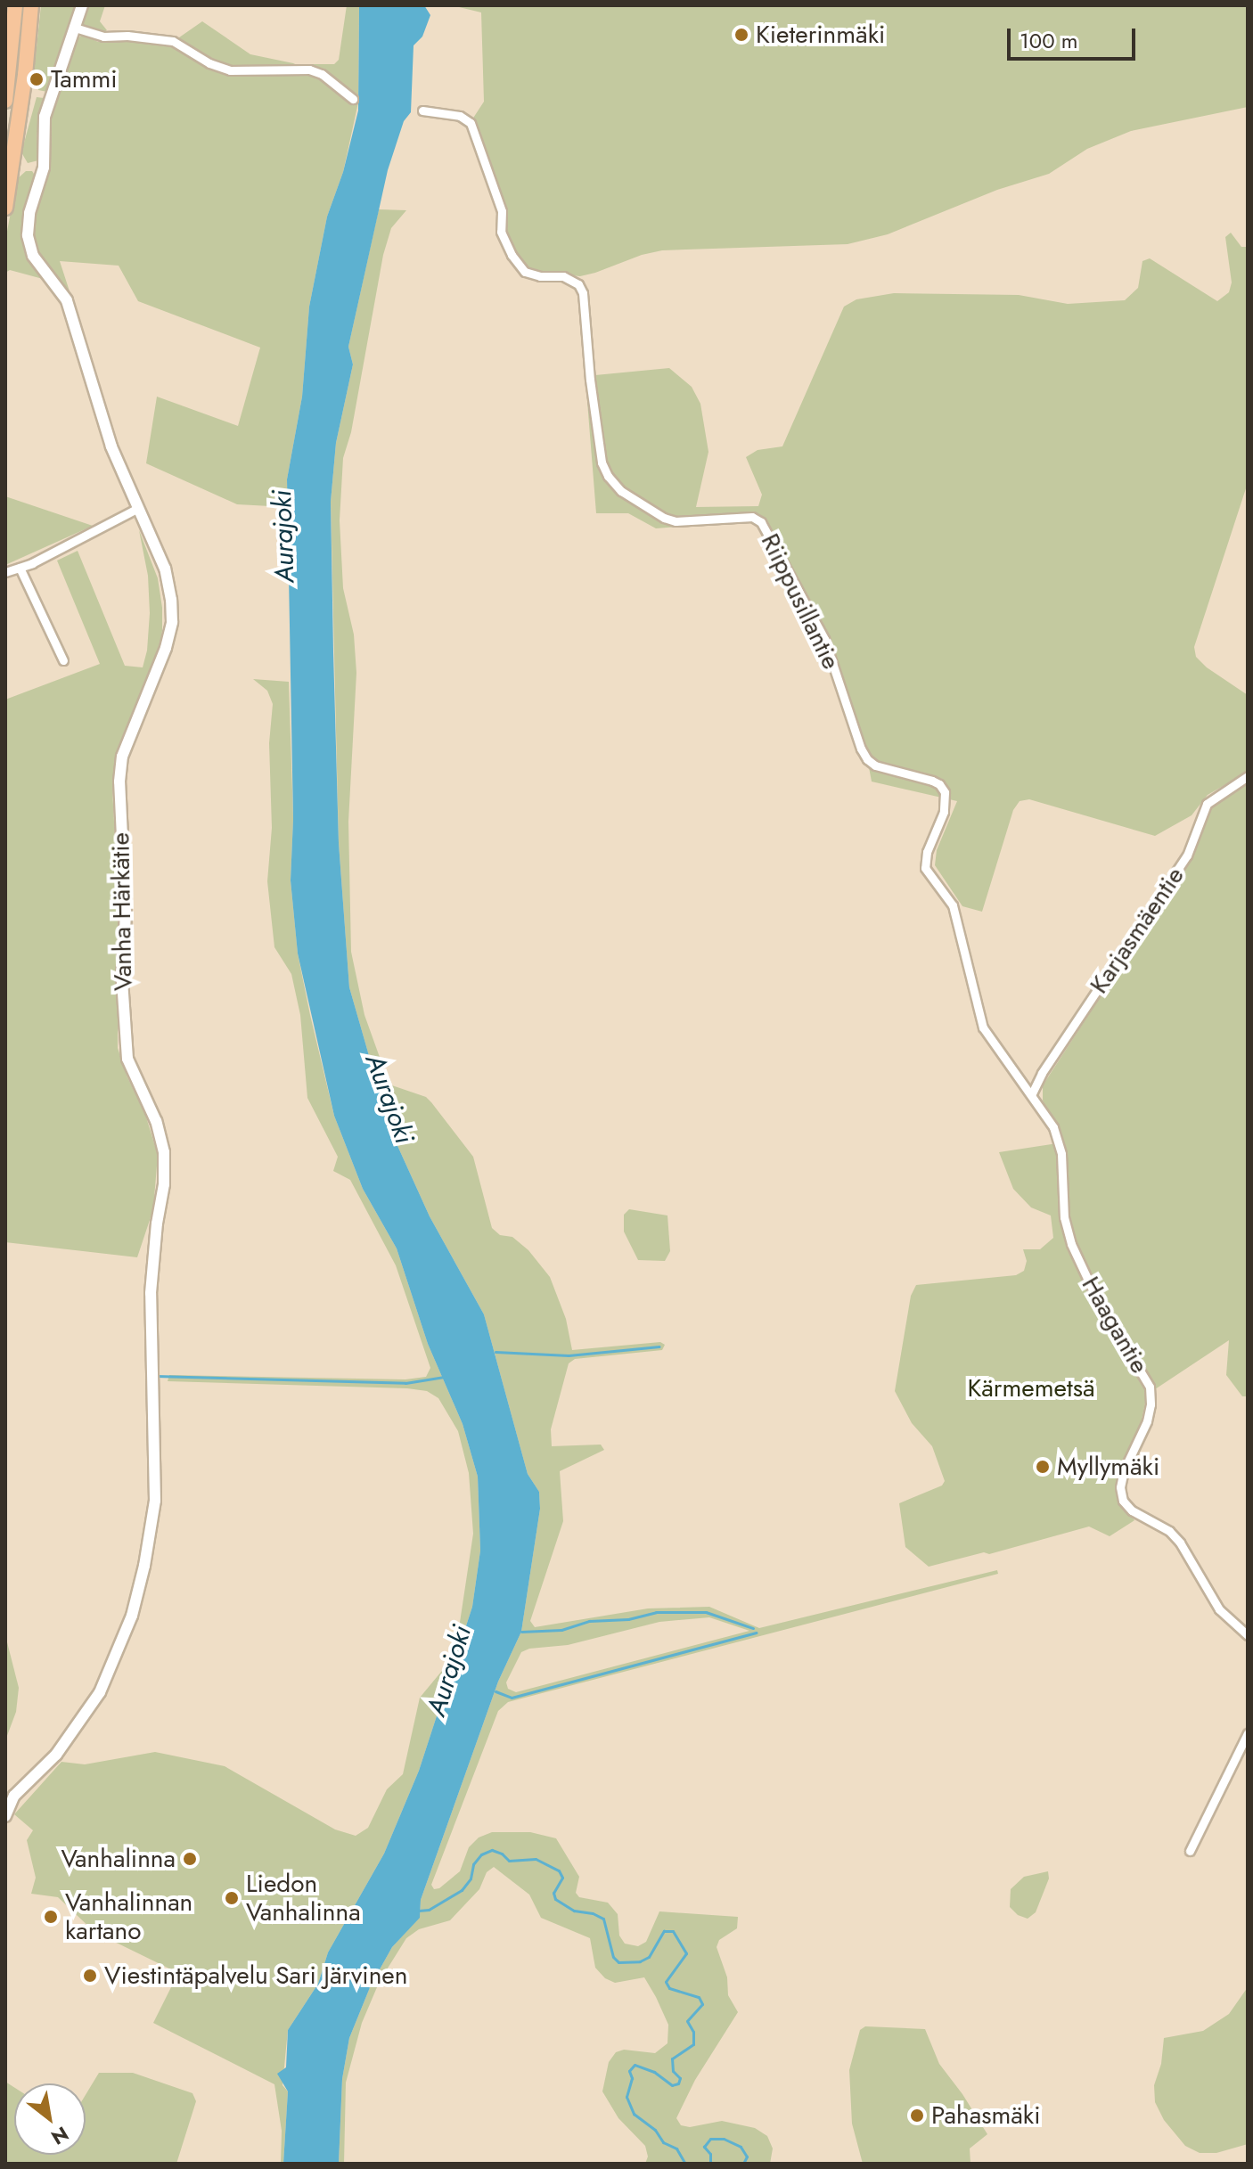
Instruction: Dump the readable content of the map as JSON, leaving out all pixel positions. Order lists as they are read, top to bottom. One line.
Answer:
{"streets":{"street":["Riippusillantie","Vanha Härkätie","Karjasmäentie","Haagantie"]},"crossings":[["Riippusillantie","Karjasmäentie"],["Riippusillantie","Haagantie"],["Karjasmäentie","Haagantie"]],"water":["Aurajoki"],"parks":["Kärmemetsä"],"places":["Kieterinmäki","Tammi","Myllymäki","Vanhalinna","Liedon Vanhalinna","Vanhalinnan kartano","Viestintäpalvelu Sari Järvinen","Pahasmäki"],"scale_bar":"100 m","north":"bottom right"}
